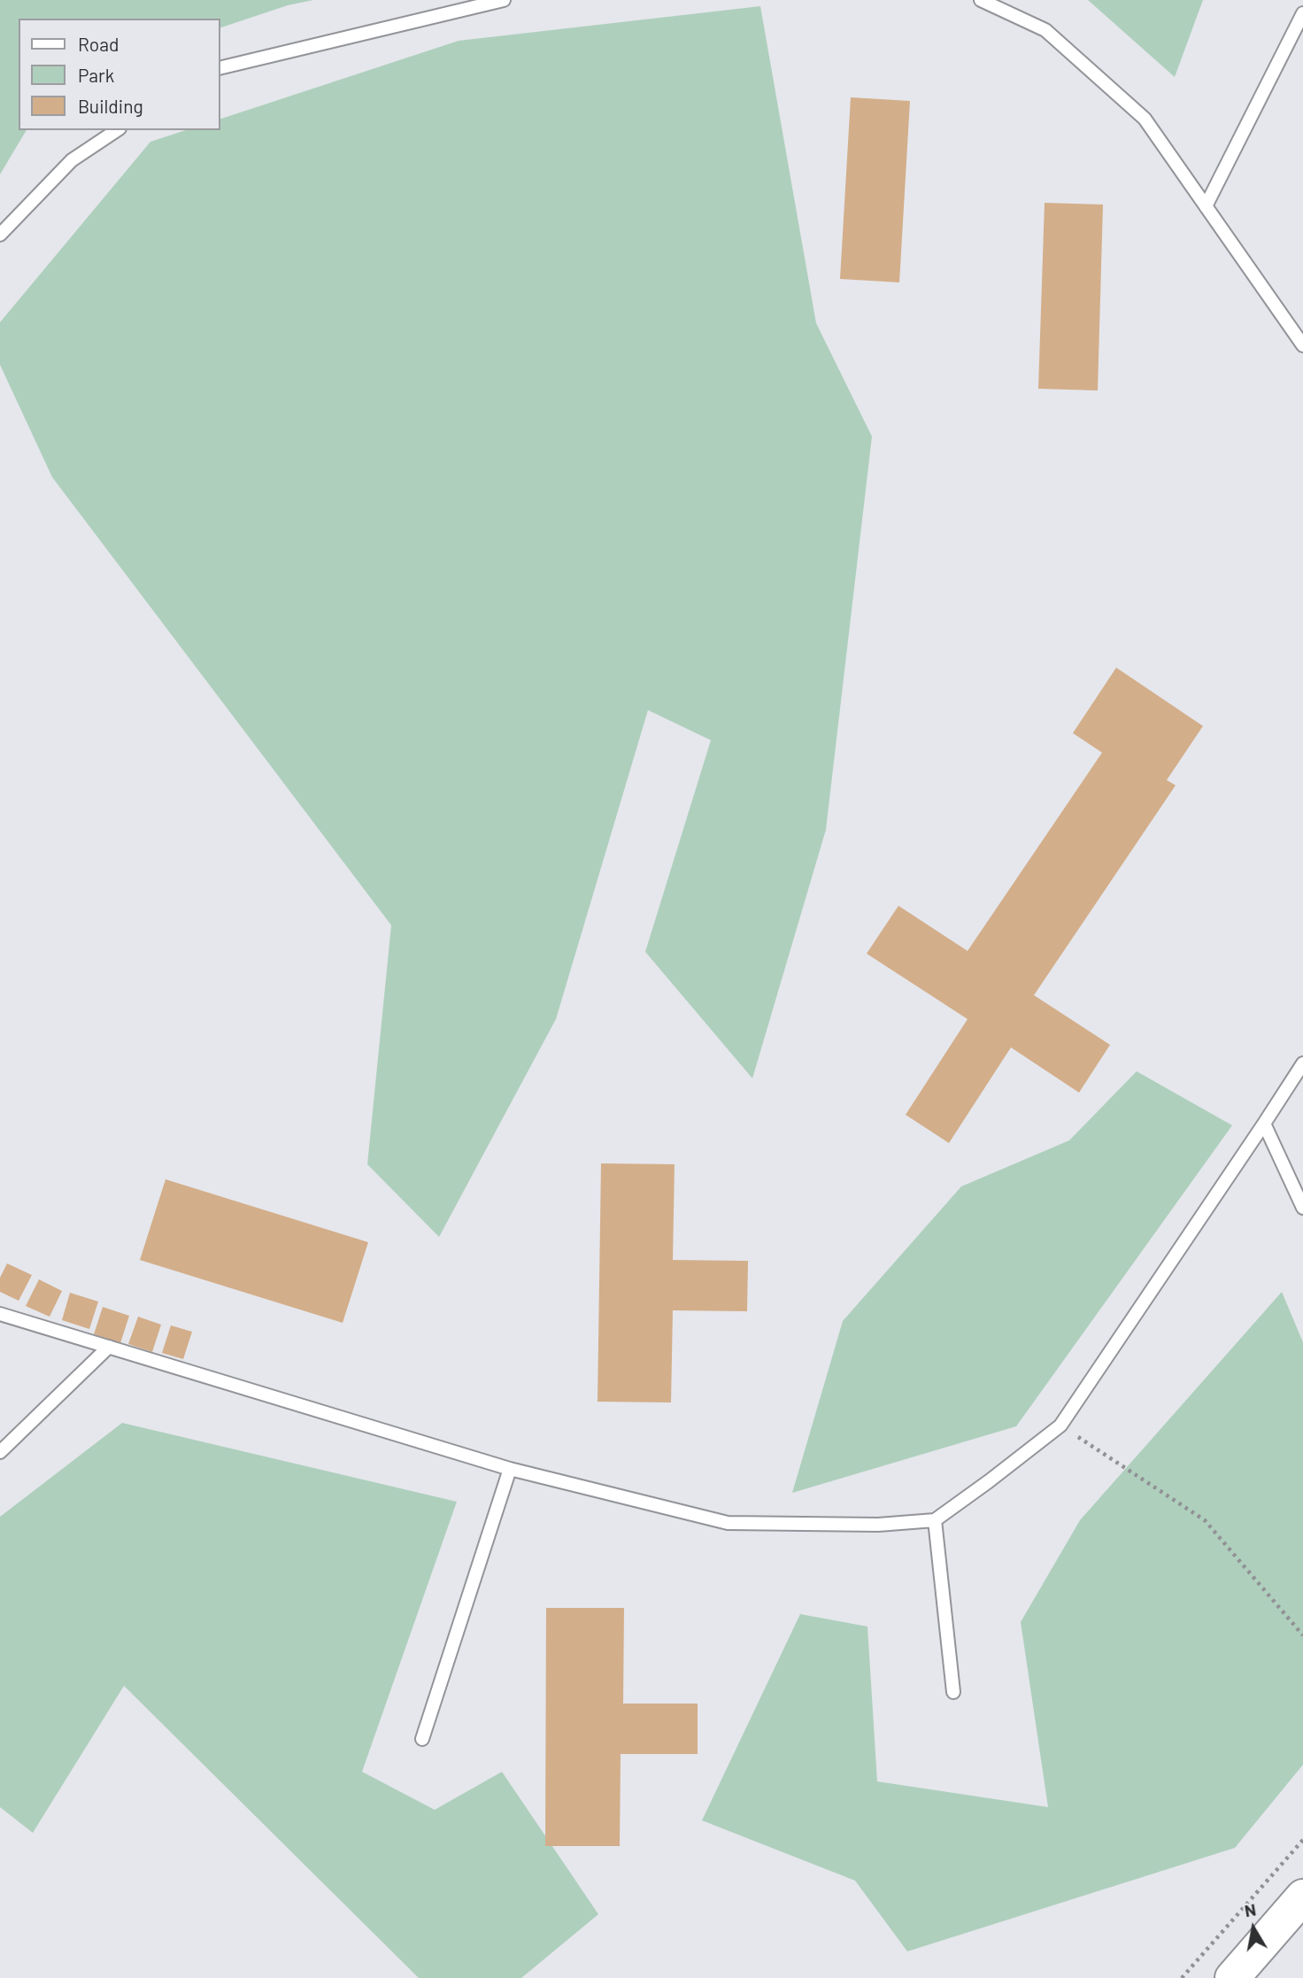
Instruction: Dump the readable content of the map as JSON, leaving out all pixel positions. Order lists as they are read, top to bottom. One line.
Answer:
{"legend":["Road","Park","Building"],"north":"top"}
